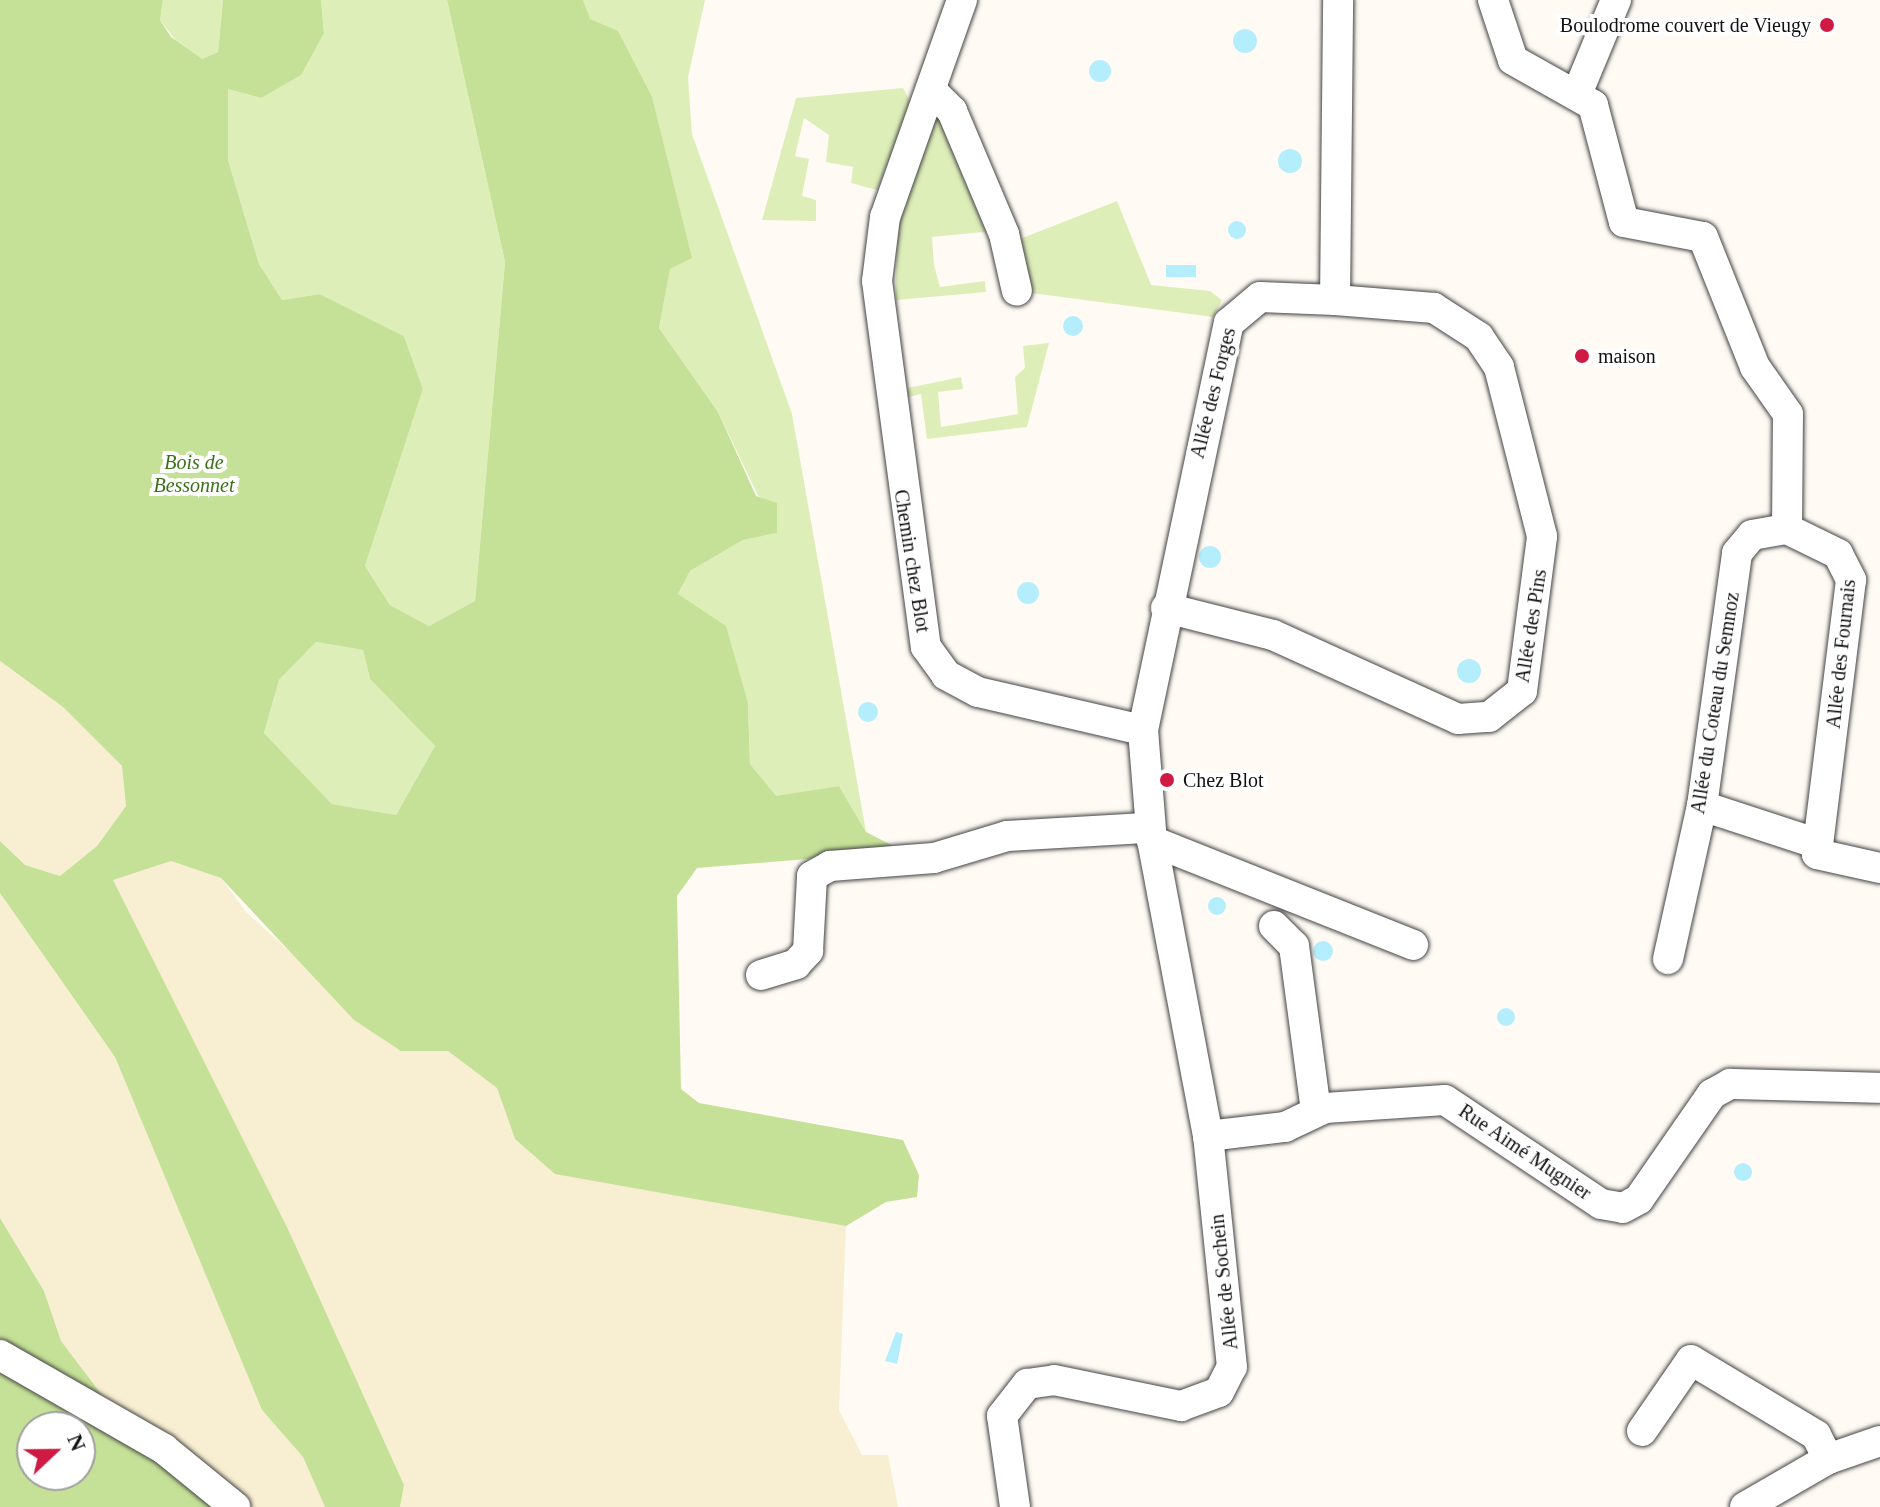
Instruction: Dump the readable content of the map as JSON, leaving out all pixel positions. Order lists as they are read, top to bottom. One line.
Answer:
{"streets":{"street":["Allée des Forges","Chemin chez Blot","Allée des Pins","Allée des Fournais","Allée du Coteau du Semnoz","Rue Aimé Mugnier","Allée de Sochein"]},"crossings":[["Allée des Forges","Chemin chez Blot"],["Allée des Forges","Allée des Pins"],["Allée des Fournais","Allée du Coteau du Semnoz"],["Rue Aimé Mugnier","Allée de Sochein"]],"parks":["Bois de Bessonnet"],"places":["Boulodrome couvert de Vieugy","maison","Chez Blot"],"north":"right"}
